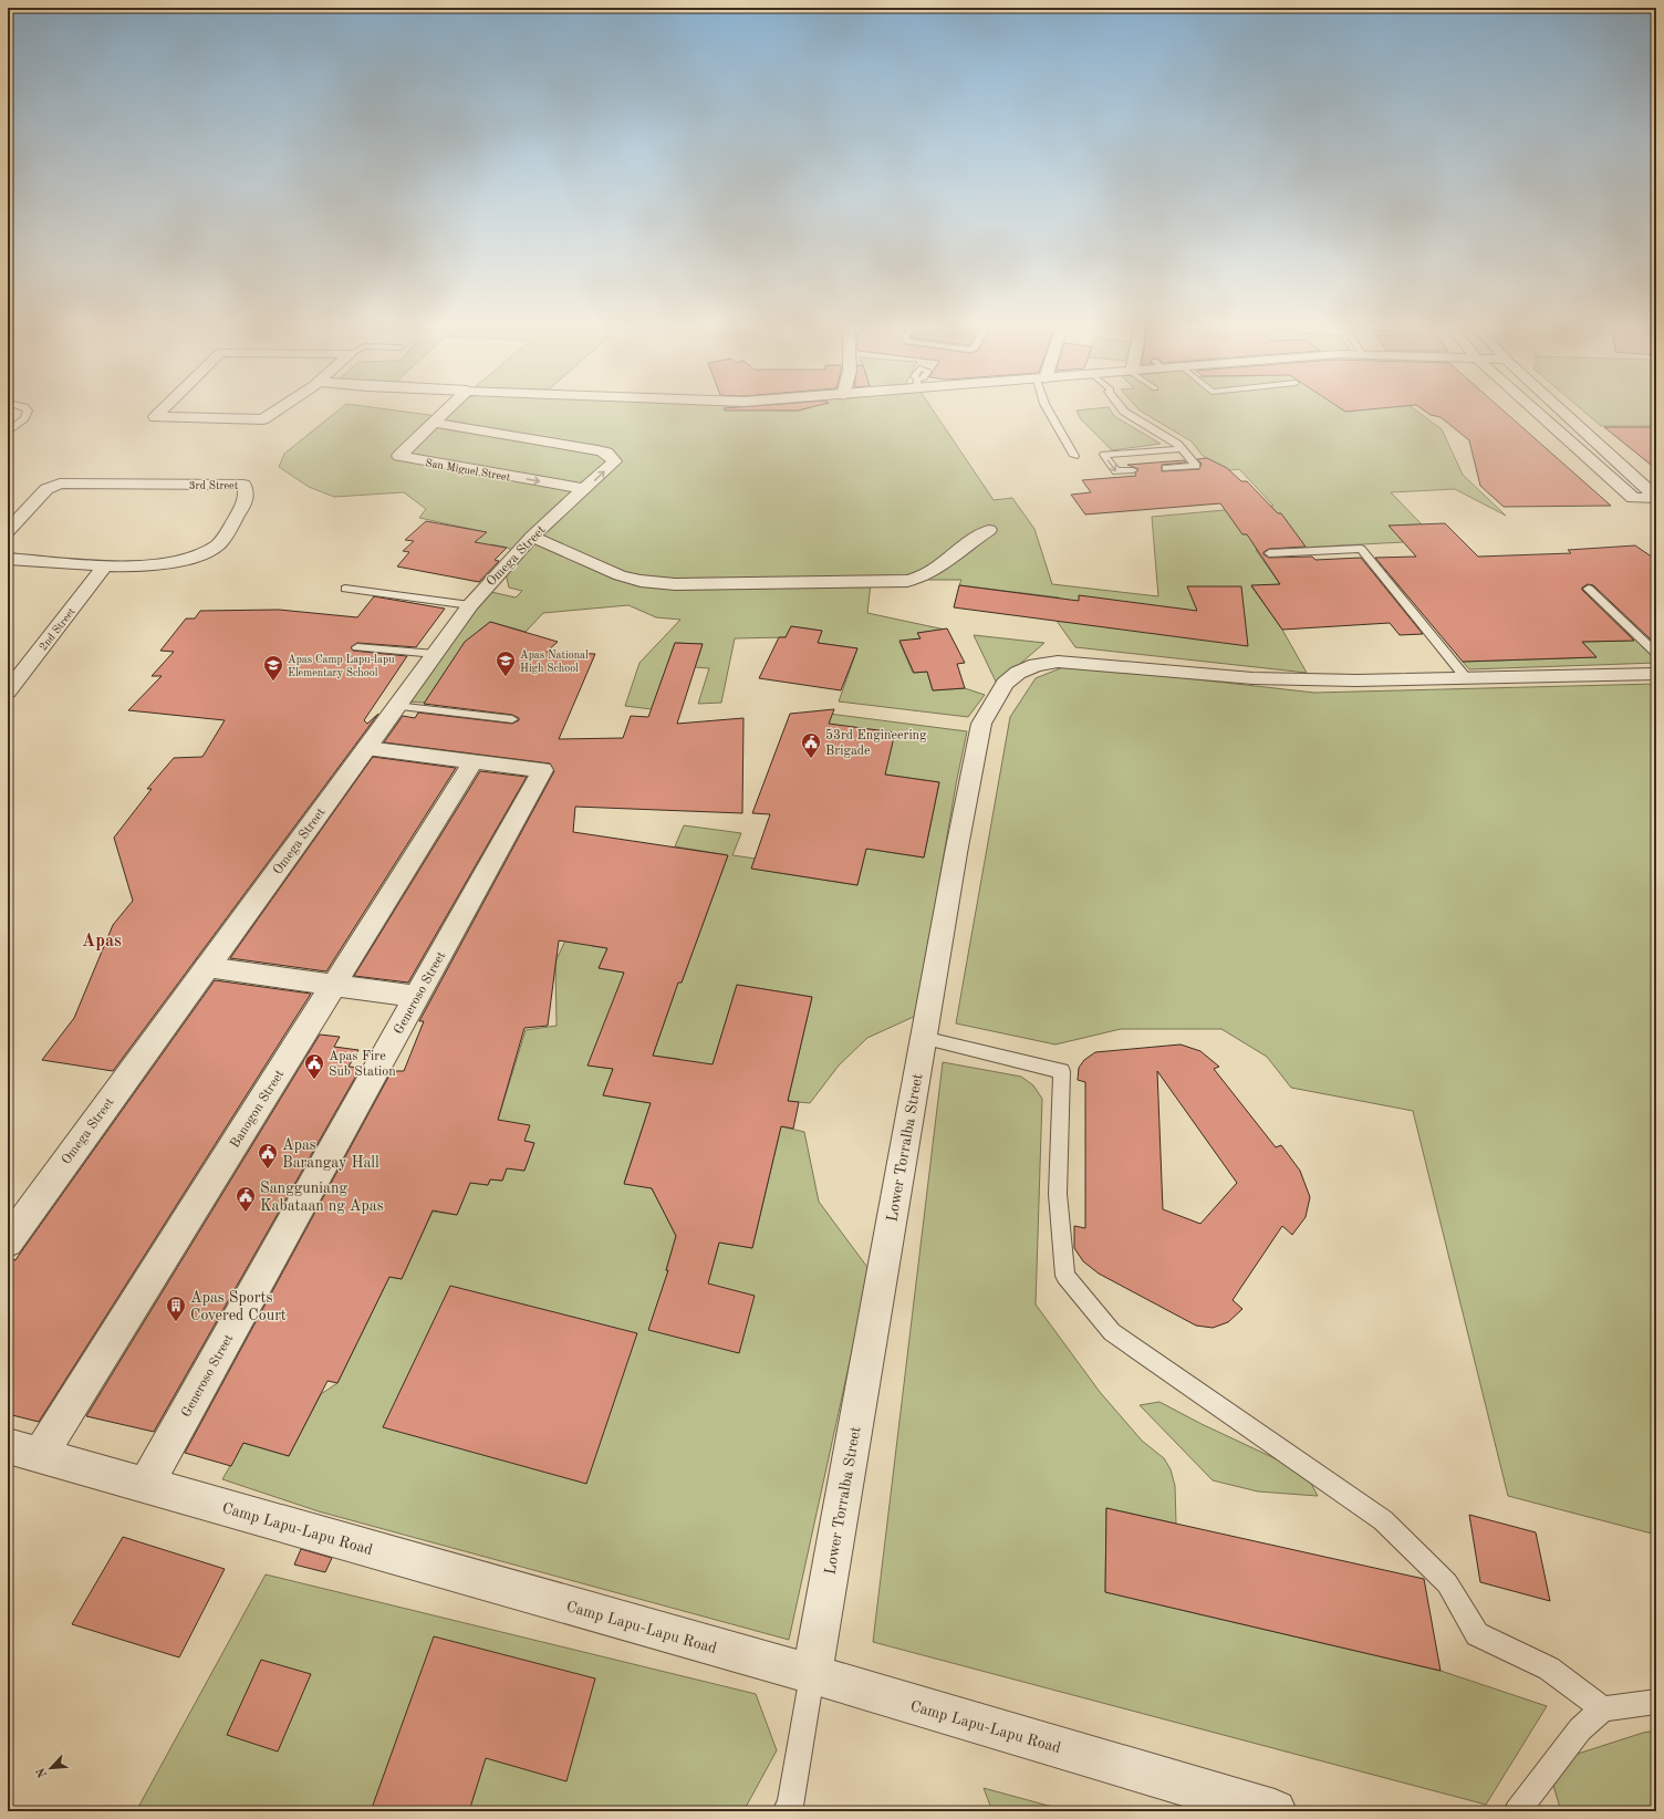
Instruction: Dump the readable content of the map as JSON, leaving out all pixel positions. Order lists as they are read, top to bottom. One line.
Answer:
{"streets":{"street":["San Miguel Street","3rd Street","Omega Street","2nd Street","Generoso Street","Banogon Street","Lower Torralba Street","Camp Lapu-Lapu Road"]},"crossings":[["San Miguel Street","Omega Street"],["3rd Street","2nd Street"],["Omega Street","Generoso Street"],["Generoso Street","Banogon Street"],["Generoso Street","Camp Lapu-Lapu Road"],["Banogon Street","Camp Lapu-Lapu Road"],["Lower Torralba Street","Camp Lapu-Lapu Road"]],"districts":["Apas"],"places":{"school or university":["Apas National High School","Apas Camp Lapu-lapu Elementary School"],"public building":["53rd Engineering Brigade","Apas Fire Sub Station","Apas Barangay Hall","Sangguniang Kabataan ng Apas"],"building":["Apas Sports Covered Court"]},"north":"bottom left"}
